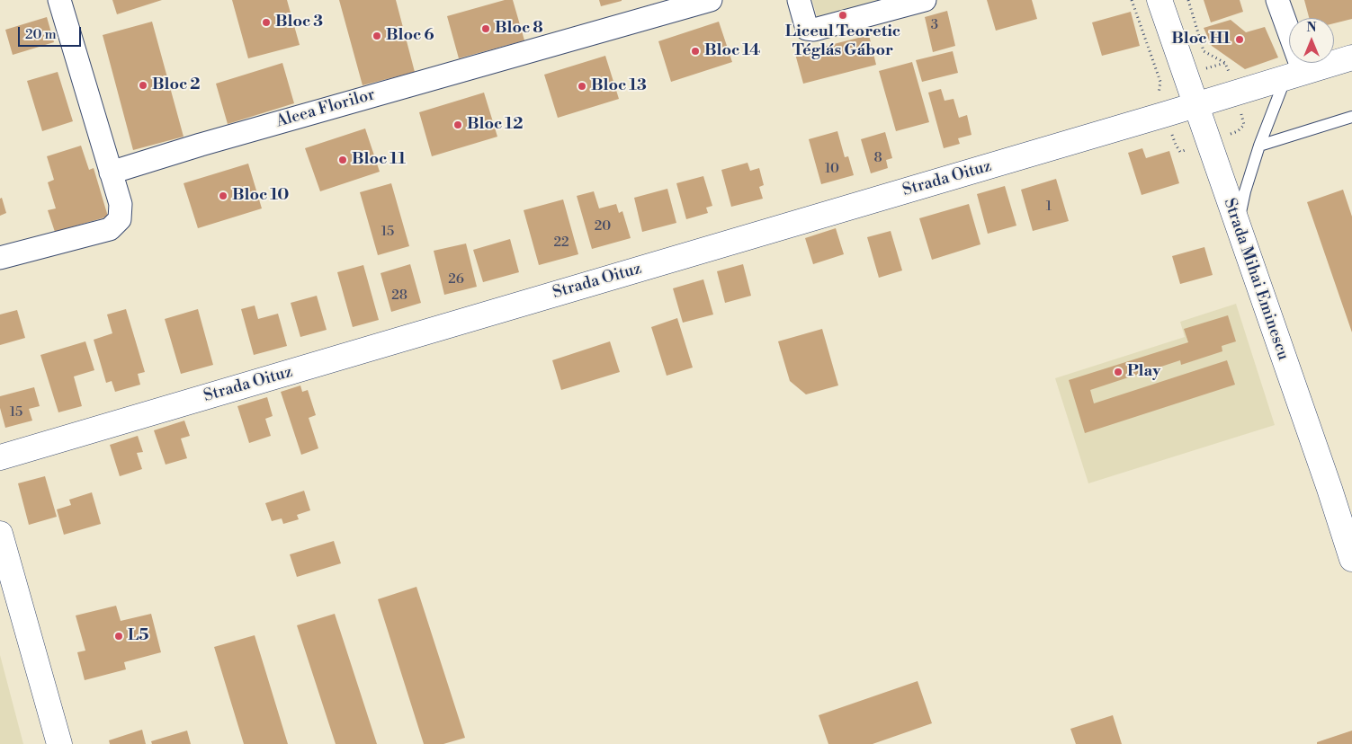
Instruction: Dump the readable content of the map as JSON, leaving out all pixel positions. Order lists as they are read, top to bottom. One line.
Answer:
{"streets":{"main road":["Strada Oituz","Strada Mihai Eminescu"],"street":["Aleea Florilor"]},"crossings":[["Strada Oituz","Strada Mihai Eminescu"]],"places":["Liceul Teoretic Téglás Gábor","Bloc 3","Bloc 8","Bloc 6","Bloc H1","Bloc 14","Bloc 2","Bloc 13","Bloc 12","Bloc 11","Bloc 10","Play","L5"],"house_numbers":["3","8","10","1","20","15","22","26","28","15"],"scale_bar":"20 m","north":"top"}
